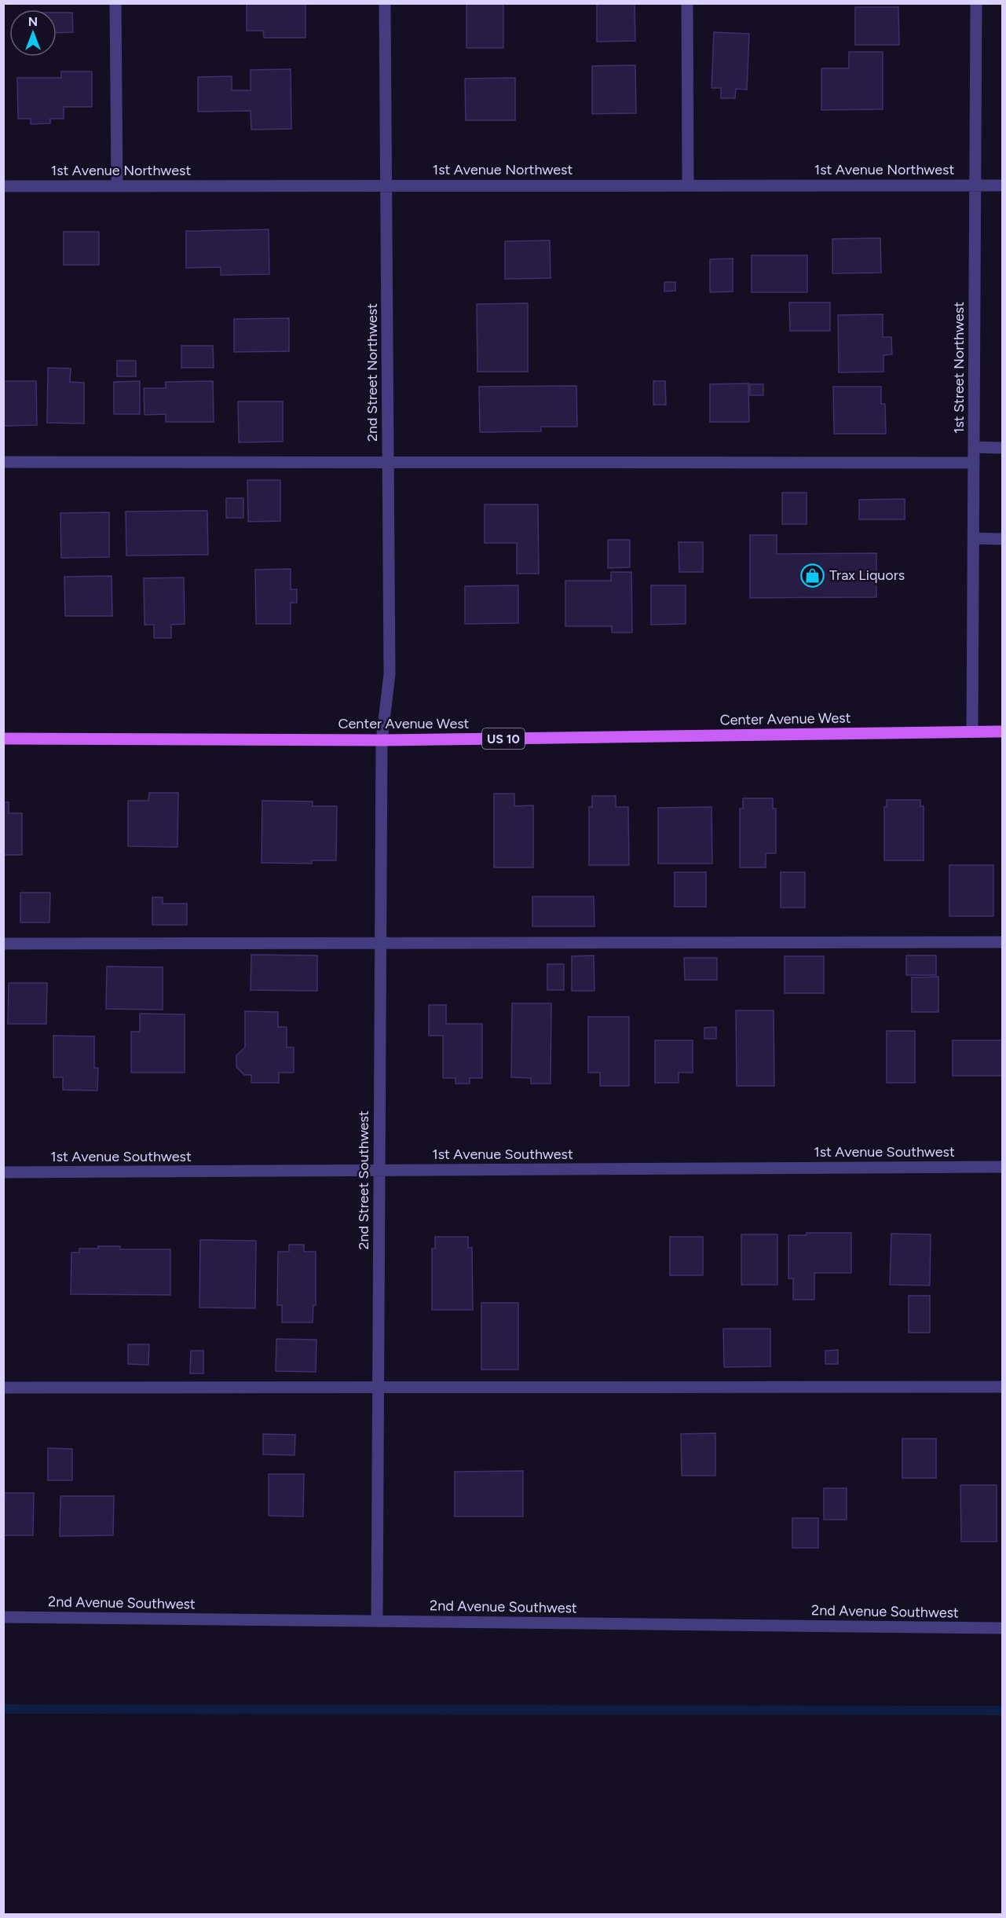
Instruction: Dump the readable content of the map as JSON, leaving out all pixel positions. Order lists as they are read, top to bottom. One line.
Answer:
{"streets":{"main road":["Center Avenue West","US 10"],"street":["1st Avenue Northwest","1st Street Northwest","2nd Street Northwest","1st Avenue Southwest","2nd Street Southwest","2nd Avenue Southwest"]},"crossings":[["1st Avenue Northwest","1st Street Northwest"],["1st Avenue Northwest","2nd Street Northwest"],["1st Street Northwest","Center Avenue West"],["2nd Street Northwest","Center Avenue West"],["2nd Street Northwest","2nd Street Southwest"],["Center Avenue West","2nd Street Southwest"],["1st Avenue Southwest","2nd Street Southwest"],["2nd Street Southwest","2nd Avenue Southwest"]],"places":{"shop":["Trax Liquors"]},"north":"top"}
